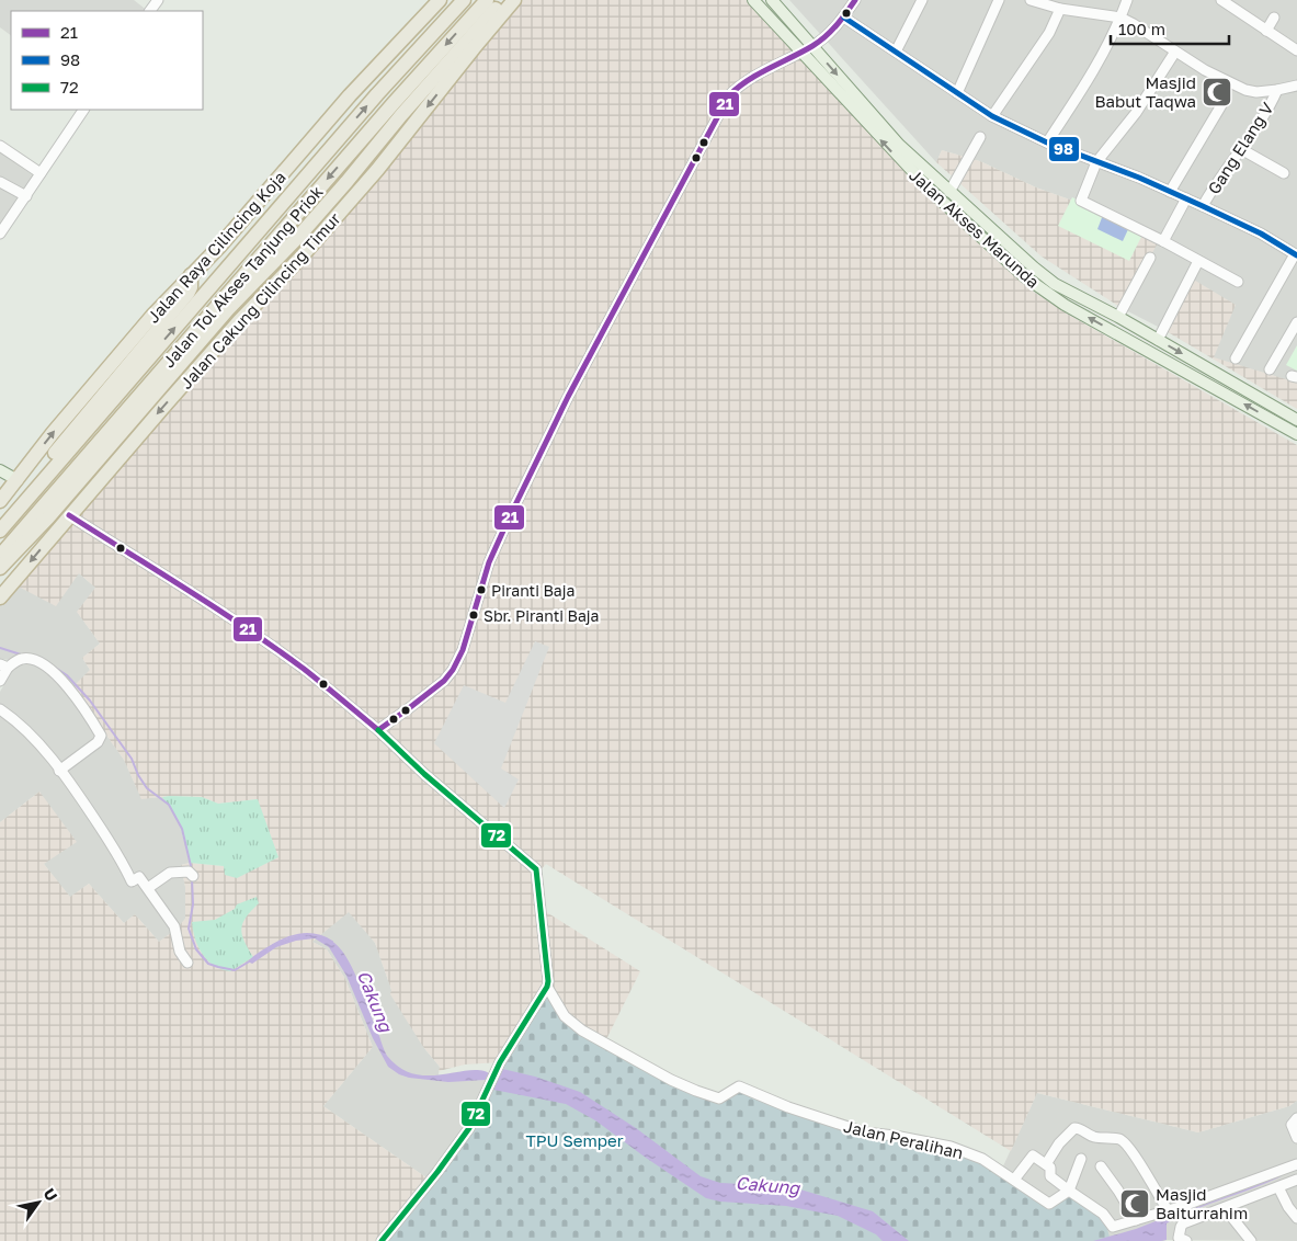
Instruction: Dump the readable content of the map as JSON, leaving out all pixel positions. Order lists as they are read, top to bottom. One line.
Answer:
{"streets":{"highway":["Jalan Raya Cilincing Koja","Jalan Tol Akses Tanjung Priok","Jalan Cakung Cilincing Timur"],"main road":["Jalan Akses Marunda"],"street":["Gang Elang V","Jalan Peralihan"]},"water":["Cakung"],"parks":["TPU Semper"],"places":{"mosque":["Masjid Babut Taqwa","Masjid Baiturrahim"],"other":["Piranti Baja","Sbr. Piranti Baja"]},"lines":["transit line 21","transit line 98","transit line 72"],"legend":["21","98","72"],"scale_bar":"100 m","north":"top right"}
